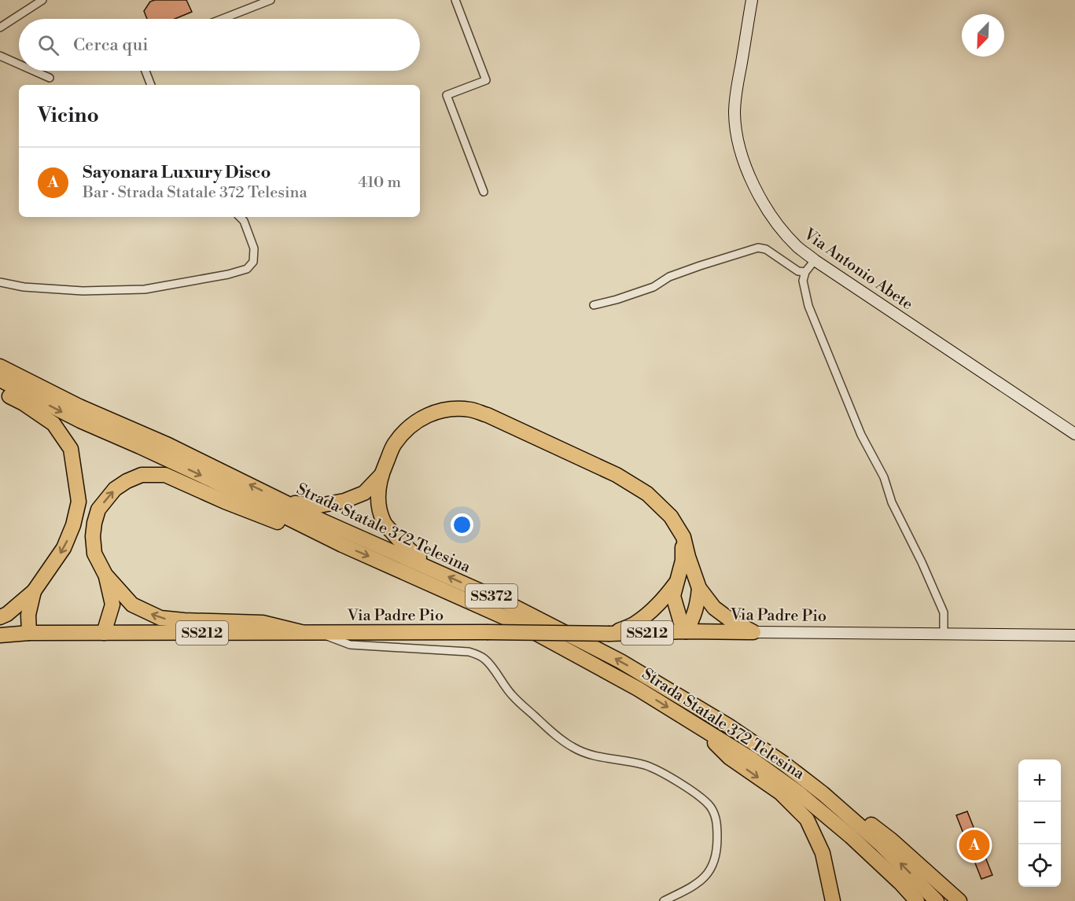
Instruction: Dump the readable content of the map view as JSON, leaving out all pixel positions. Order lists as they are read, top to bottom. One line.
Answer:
{"streets":{"highway":["Strada Statale 372 Telesina","SS372","Via Padre Pio","SS212"],"main road":["Via Antonio Abete"]},"north":"bottom left","page":{"search":"Cerca qui","heading":"Vicino","list":[{"mark":"A","name":"Sayonara Luxury Disco","note":"Bar · Strada Statale 372 Telesina","value":"410 m"}],"map_buttons":["+","−"],"pins":"A"}}
